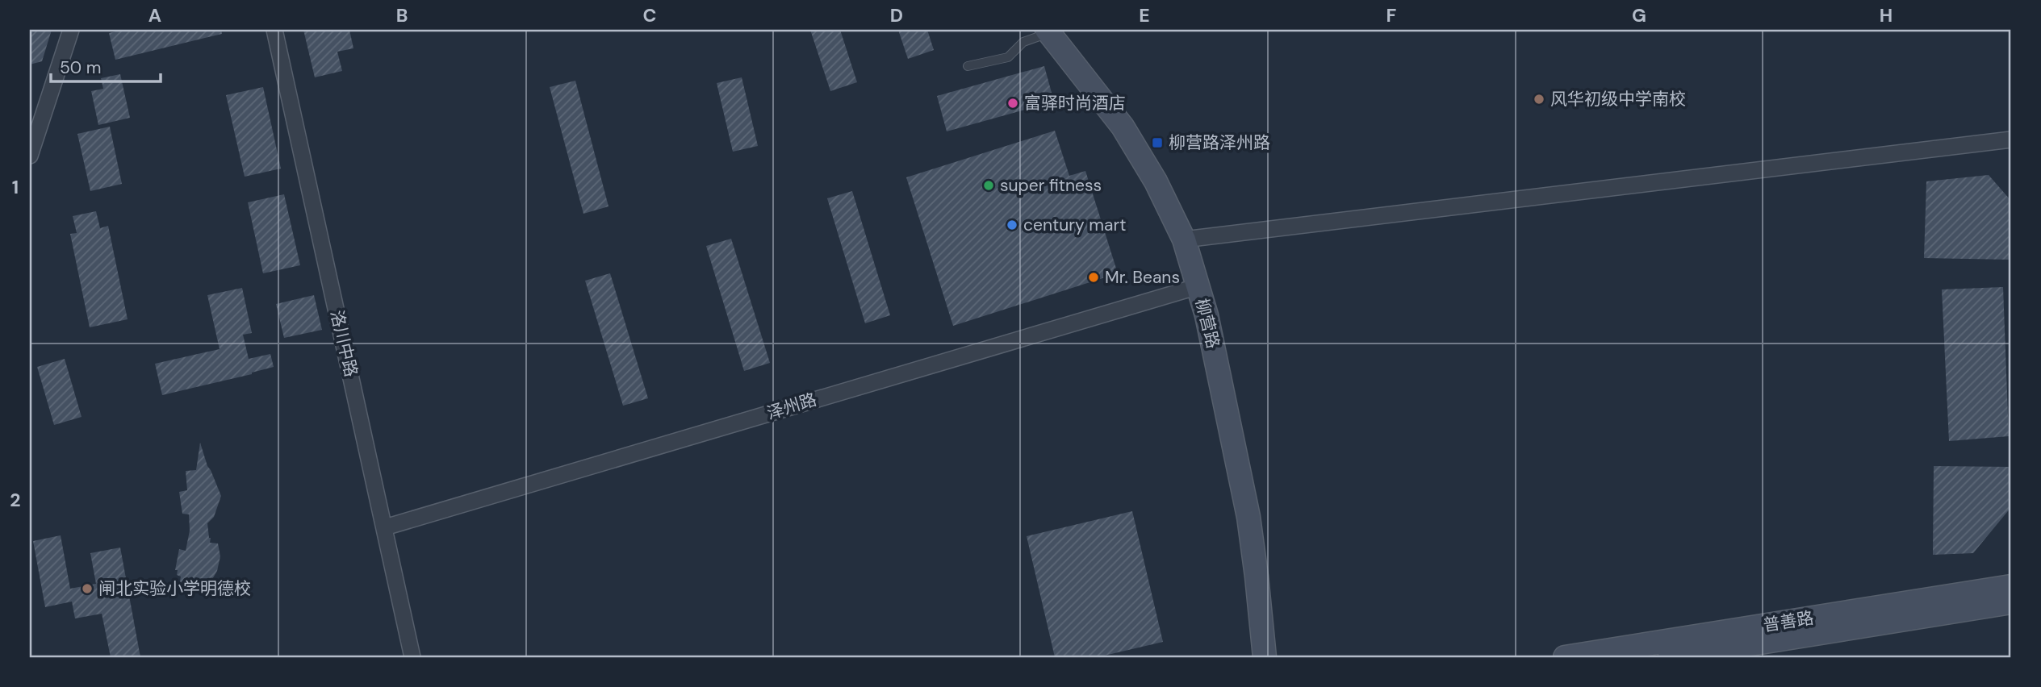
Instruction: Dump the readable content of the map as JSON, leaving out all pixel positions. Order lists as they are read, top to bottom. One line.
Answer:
{"streets":{"main road":["柳营路","普善路"],"street":["洛川中路","泽州路"]},"crossings":[["柳营路","泽州路"],["洛川中路","泽州路"]],"places":{"other":["风华初级中学南校","富驿时尚酒店","super fitness","century mart","Mr. Beans","闸北实验小学明德校"],"transit":["柳营路泽州路"]},"scale_bar":"50 m","grid":{"columns":["A","B","C","D","E","F","G","H"],"rows":["1","2"]}}
